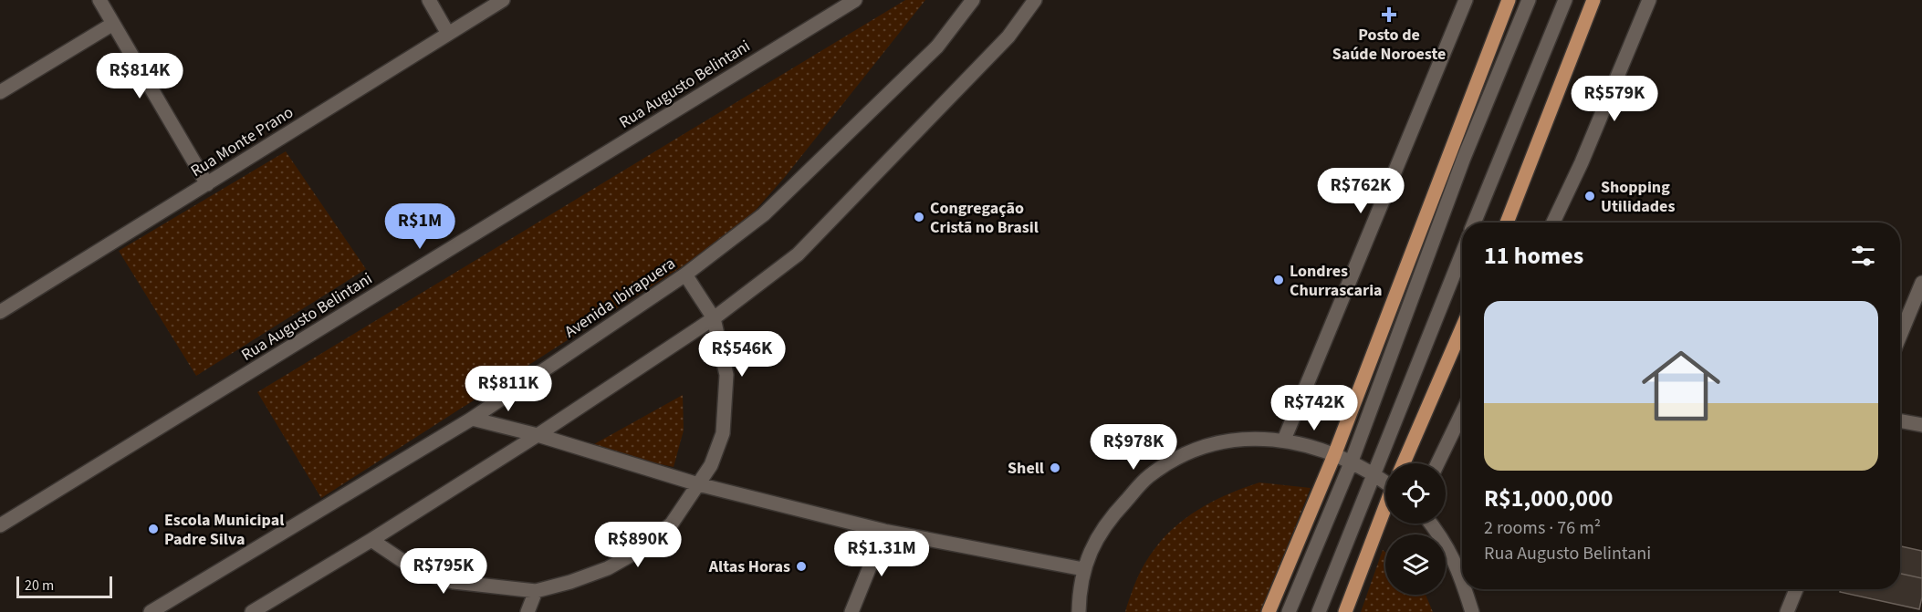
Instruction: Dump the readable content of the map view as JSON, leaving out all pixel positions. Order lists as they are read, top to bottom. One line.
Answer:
{"streets":{"street":["Rua Augusto Belintani","Rua Monte Prano","Avenida Ibirapuera"]},"places":{"health":["Posto de Saúde Noroeste"],"other":["Shopping Utilidades","Congregação Cristã no Brasil","Londres Churrascaria","Shell","Escola Municipal Padre Silva","Altas Horas"]},"scale_bar":"20 m","page":{"price":["R$814K","R$579K","R$762K","R$1M","R$546K","R$811K","R$742K","R$978K","R$890K","R$1.31M","R$795K"],"heading":"11 homes","list":[{"name":"R$1,000,000","note":"2 rooms · 76 m² · Rua Augusto Belintani"}],"scale":"20 m"}}
